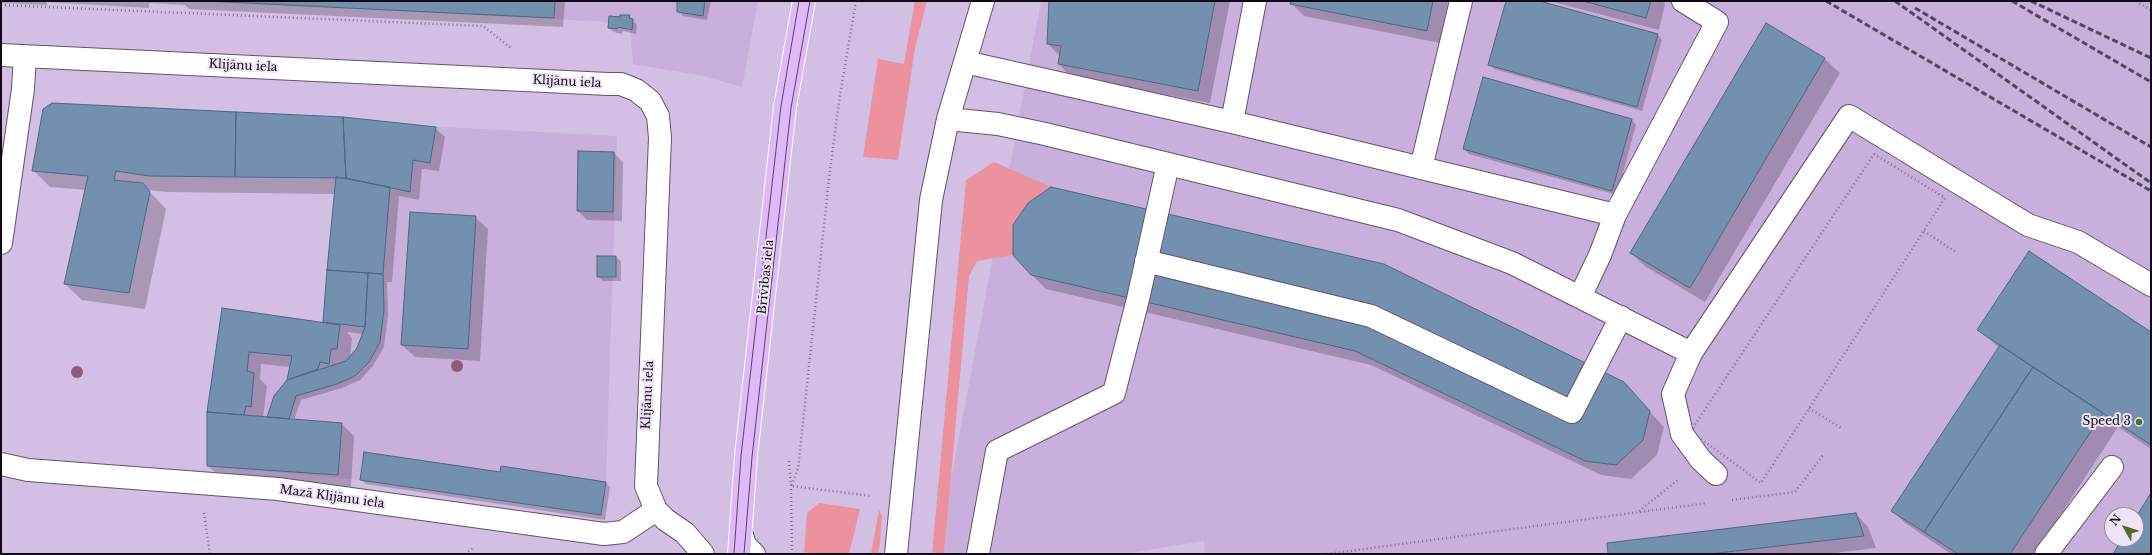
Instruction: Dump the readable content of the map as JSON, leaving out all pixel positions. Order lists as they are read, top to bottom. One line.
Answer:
{"streets":{"highway":["Brīvības iela"],"street":["Klijānu iela","Mazā Klijānu iela"]},"crossings":[["Klijānu iela","Mazā Klijānu iela"]],"places":["Speed 3"],"north":"top left"}
